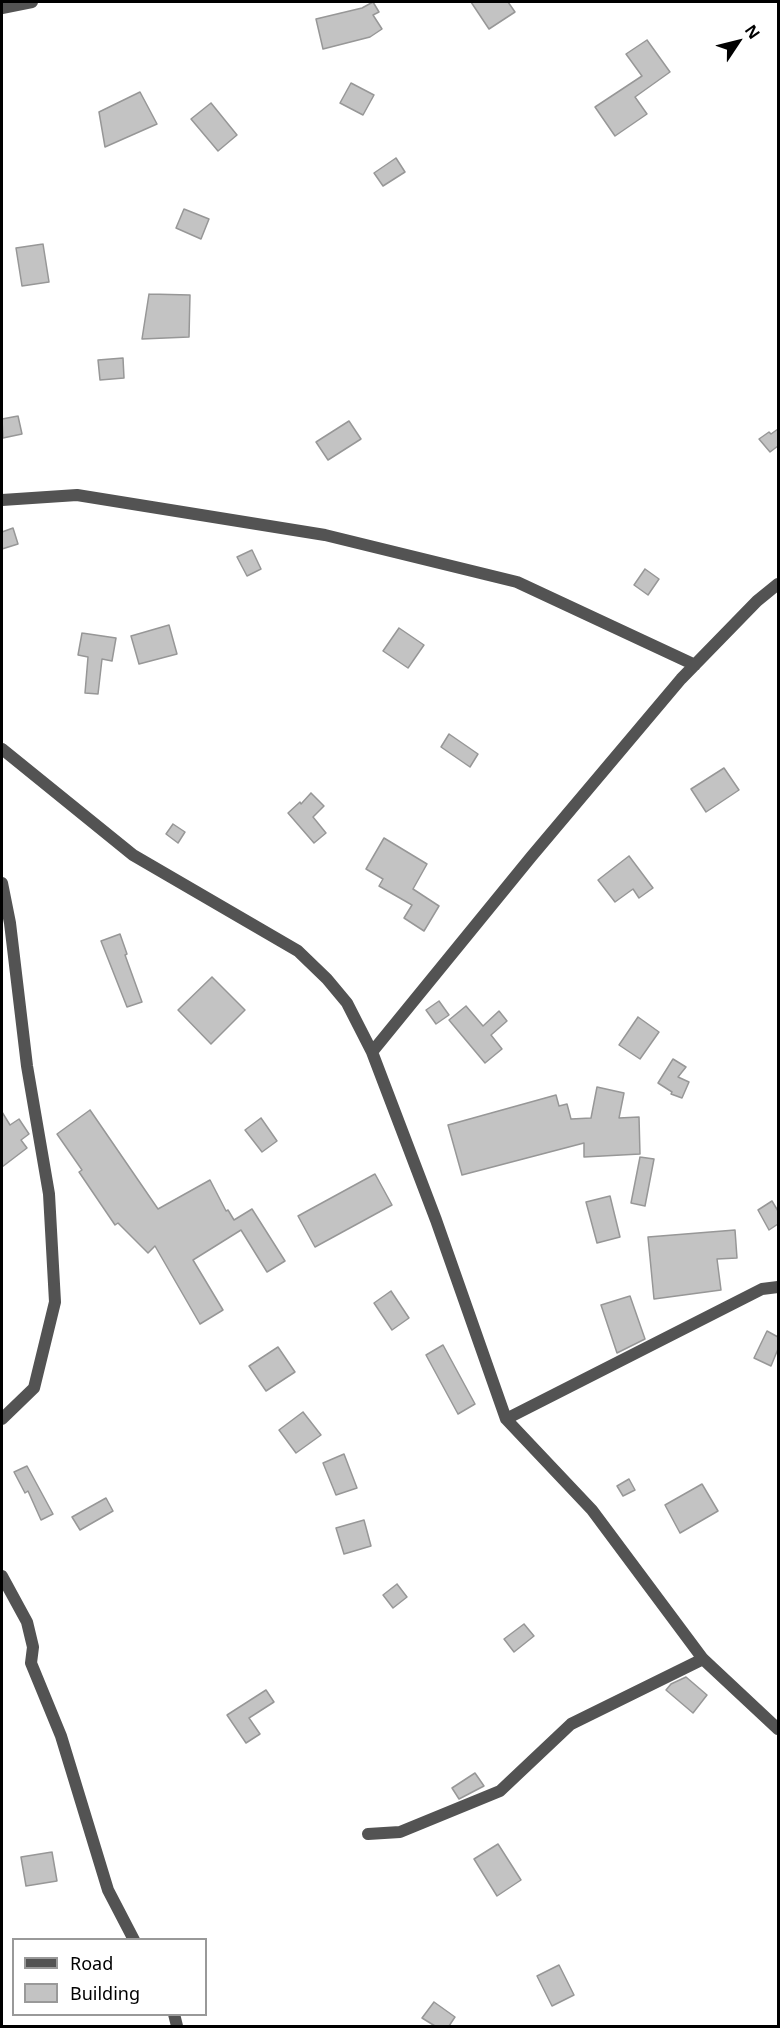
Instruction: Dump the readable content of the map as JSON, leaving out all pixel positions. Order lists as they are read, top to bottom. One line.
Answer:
{"legend":["Road","Building"],"north":"top right"}
